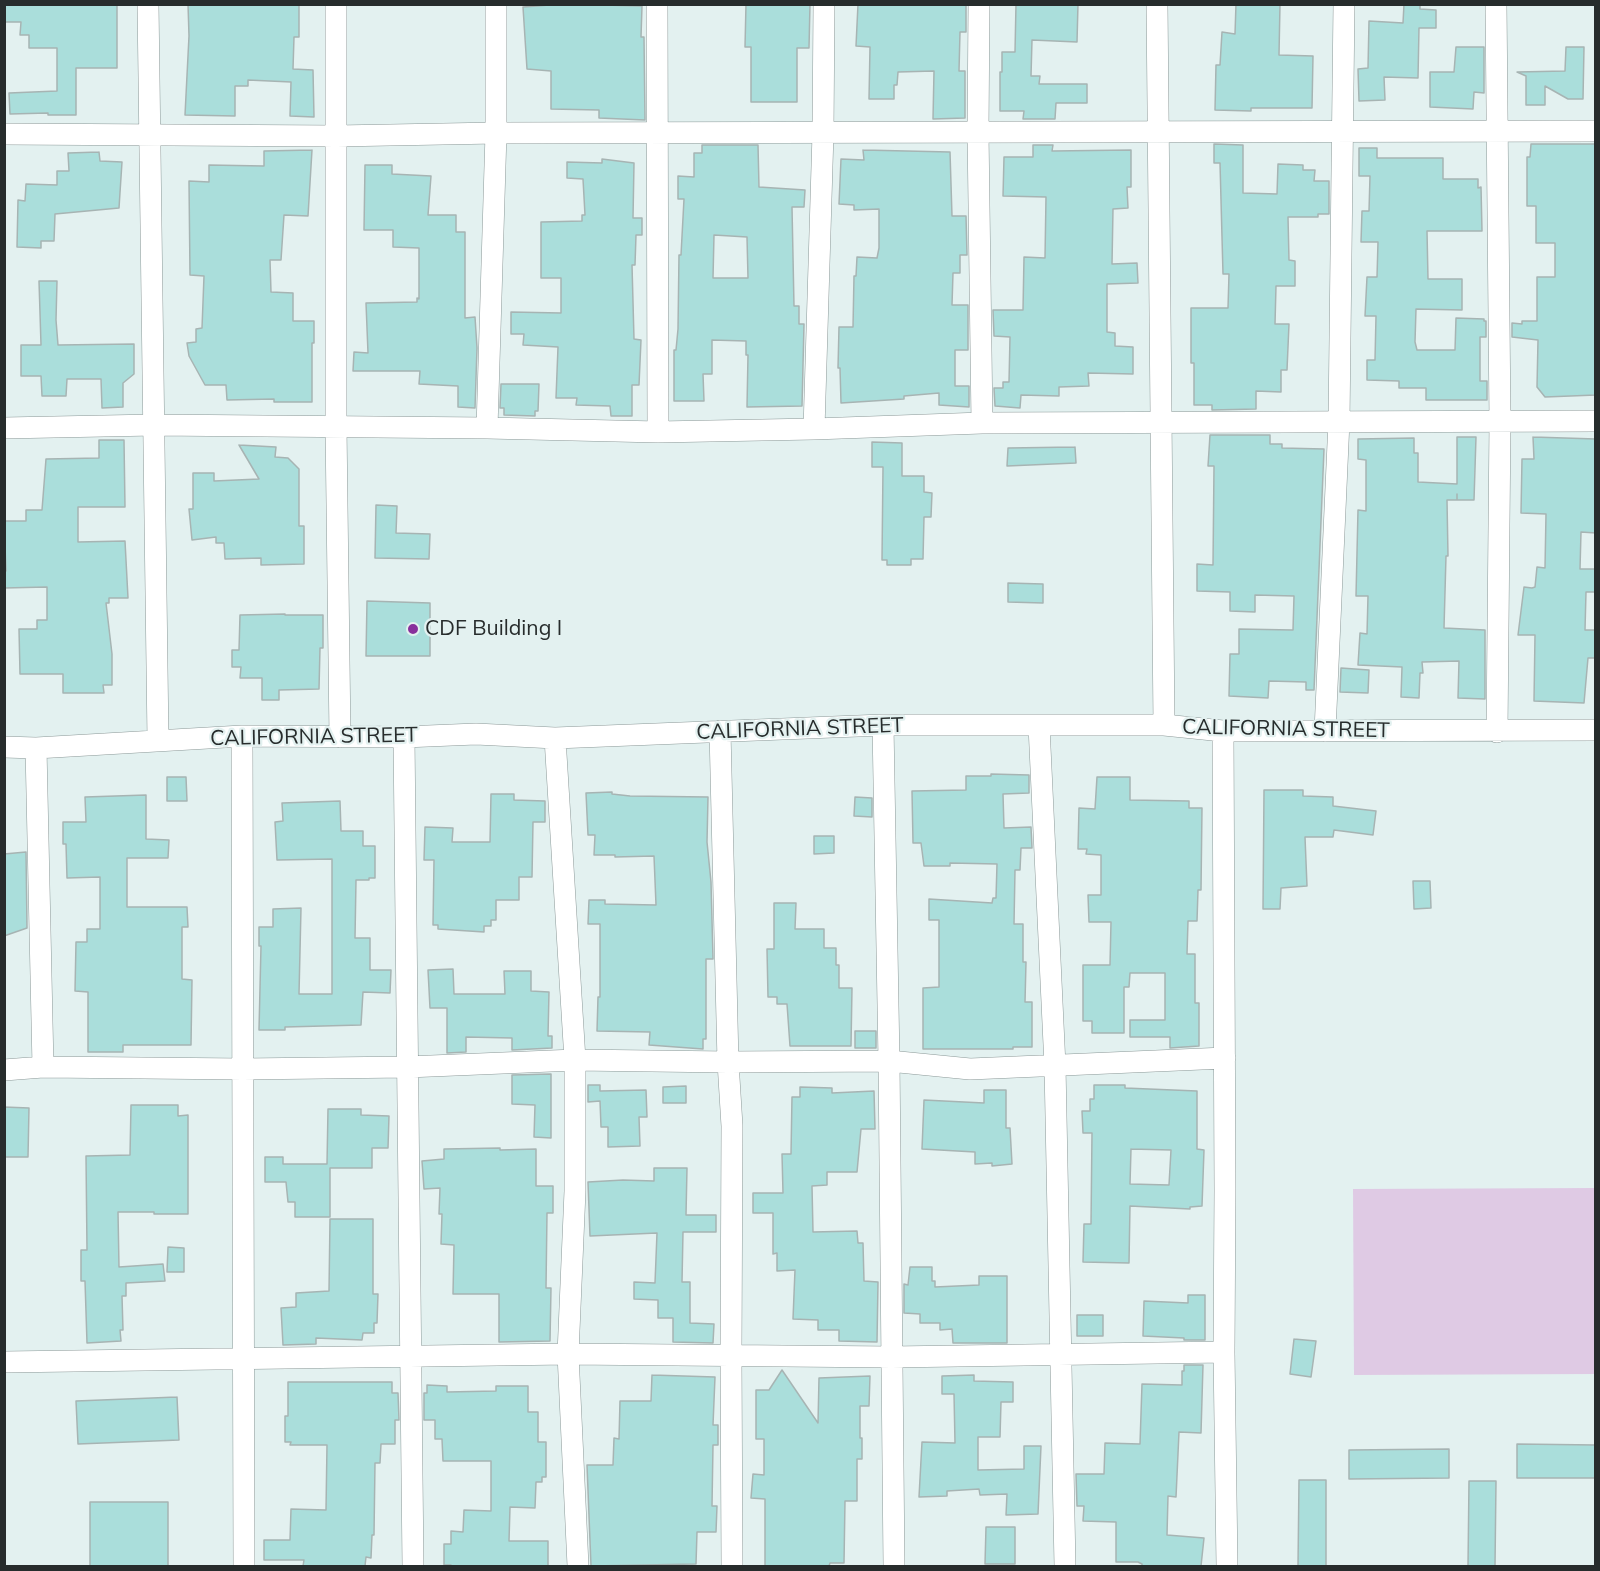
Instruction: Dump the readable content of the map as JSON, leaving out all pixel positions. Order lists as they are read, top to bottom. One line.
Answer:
{"streets":{"street":["CALIFORNIA STREET"]},"places":["CDF Building I"]}
